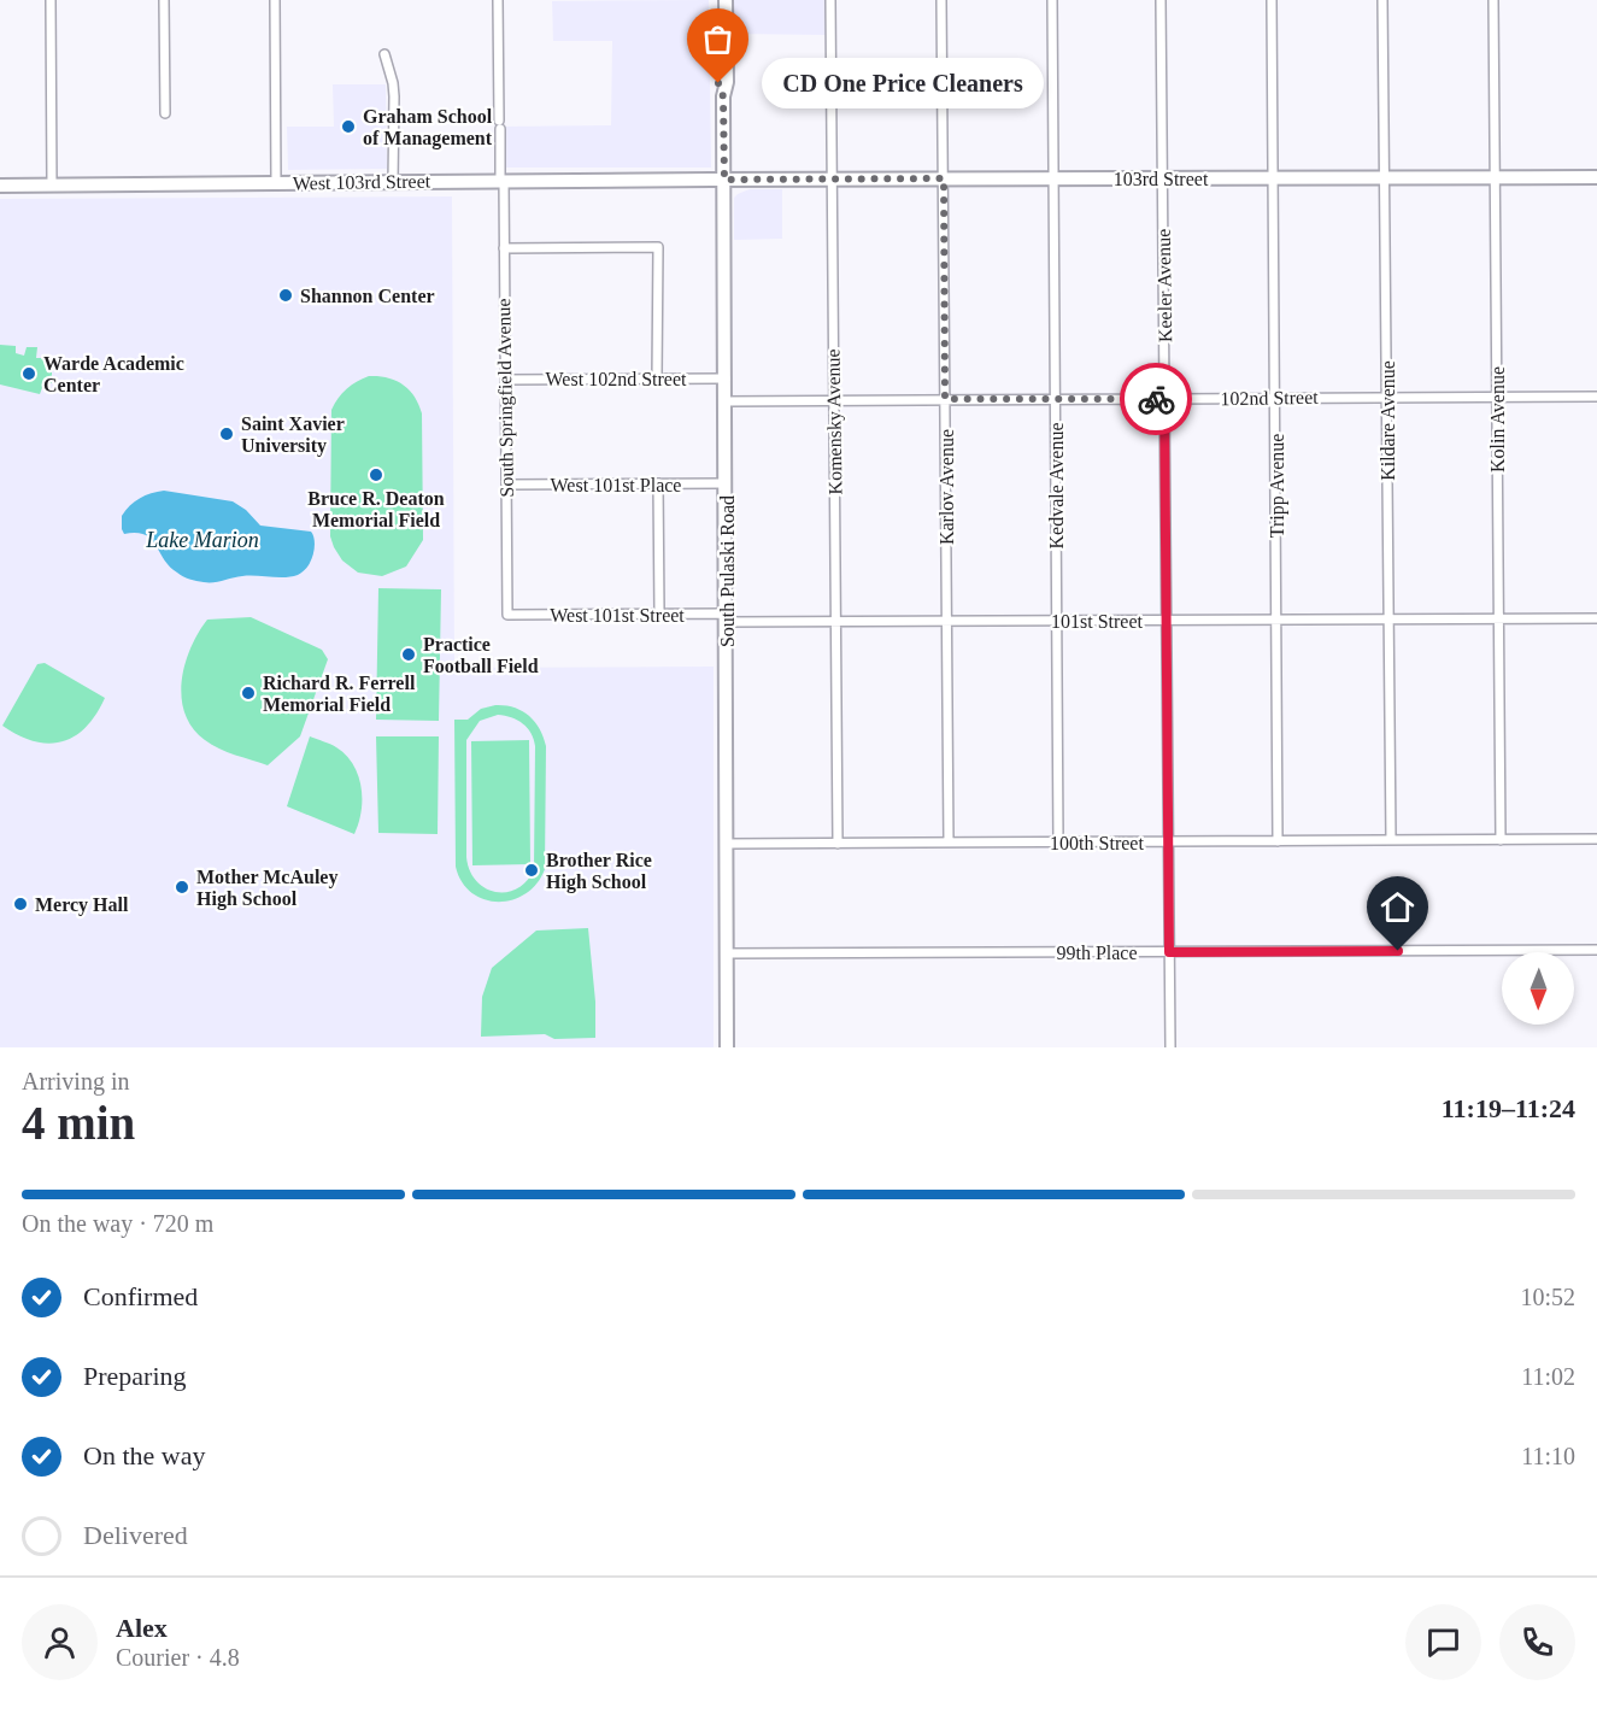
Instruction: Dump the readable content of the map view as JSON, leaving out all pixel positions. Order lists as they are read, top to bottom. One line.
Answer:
{"streets":{"main road":["103rd Street","West 103rd Street","South Pulaski Road"],"street":["Keeler Avenue","West 102nd Street","South Springfield Avenue","102nd Street","Kolin Avenue","Kildare Avenue","Komensky Avenue","West 101st Place","Kedvale Avenue","Tripp Avenue","Karlov Avenue","West 101st Street","101st Street","100th Street","99th Place"]},"crossings":[["103rd Street","West 103rd Street"],["103rd Street","Keeler Avenue"],["103rd Street","Kolin Avenue"],["103rd Street","Kildare Avenue"],["103rd Street","Komensky Avenue"],["103rd Street","Kedvale Avenue"],["103rd Street","Tripp Avenue"],["103rd Street","Karlov Avenue"],["103rd Street","South Pulaski Road"],["West 103rd Street","South Springfield Avenue"],["West 103rd Street","South Pulaski Road"],["Keeler Avenue","102nd Street"],["Keeler Avenue","101st Street"],["Keeler Avenue","100th Street"],["Keeler Avenue","99th Place"],["West 102nd Street","South Springfield Avenue"],["West 102nd Street","South Pulaski Road"],["South Springfield Avenue","West 101st Place"],["South Springfield Avenue","West 101st Street"],["102nd Street","Kolin Avenue"],["102nd Street","Kildare Avenue"],["102nd Street","Komensky Avenue"],["102nd Street","Kedvale Avenue"],["102nd Street","Tripp Avenue"],["102nd Street","Karlov Avenue"],["102nd Street","South Pulaski Road"],["Kolin Avenue","101st Street"],["Kolin Avenue","100th Street"],["Kildare Avenue","101st Street"],["Kildare Avenue","100th Street"],["Komensky Avenue","101st Street"],["Komensky Avenue","100th Street"],["West 101st Place","South Pulaski Road"],["Kedvale Avenue","101st Street"],["Kedvale Avenue","100th Street"],["Tripp Avenue","101st Street"],["Tripp Avenue","100th Street"],["Karlov Avenue","101st Street"],["Karlov Avenue","100th Street"],["South Pulaski Road","West 101st Street"],["South Pulaski Road","101st Street"],["South Pulaski Road","100th Street"],["South Pulaski Road","99th Place"],["West 101st Street","101st Street"]],"water":["Lake Marion"],"places":["CD One Price Cleaners","Graham School of Management","Shannon Center","Warde Academic Center","Saint Xavier University","Bruce R. Deaton Memorial Field","Practice Football Field","Richard R. Ferrell Memorial Field","Brother Rice High School","Mother McAuley High School","Mercy Hall"],"north":"bottom","page":{"bubble":"CD One Price Cleaners","heading":["4 min","Arriving in","11:19–11:24"],"panel":["Alex","Courier · 4.8"],"bar":"On the way · 720 m","list":[["Confirmed","10:52"],["Preparing","11:02"],["On the way","11:10"],"Delivered"]}}
